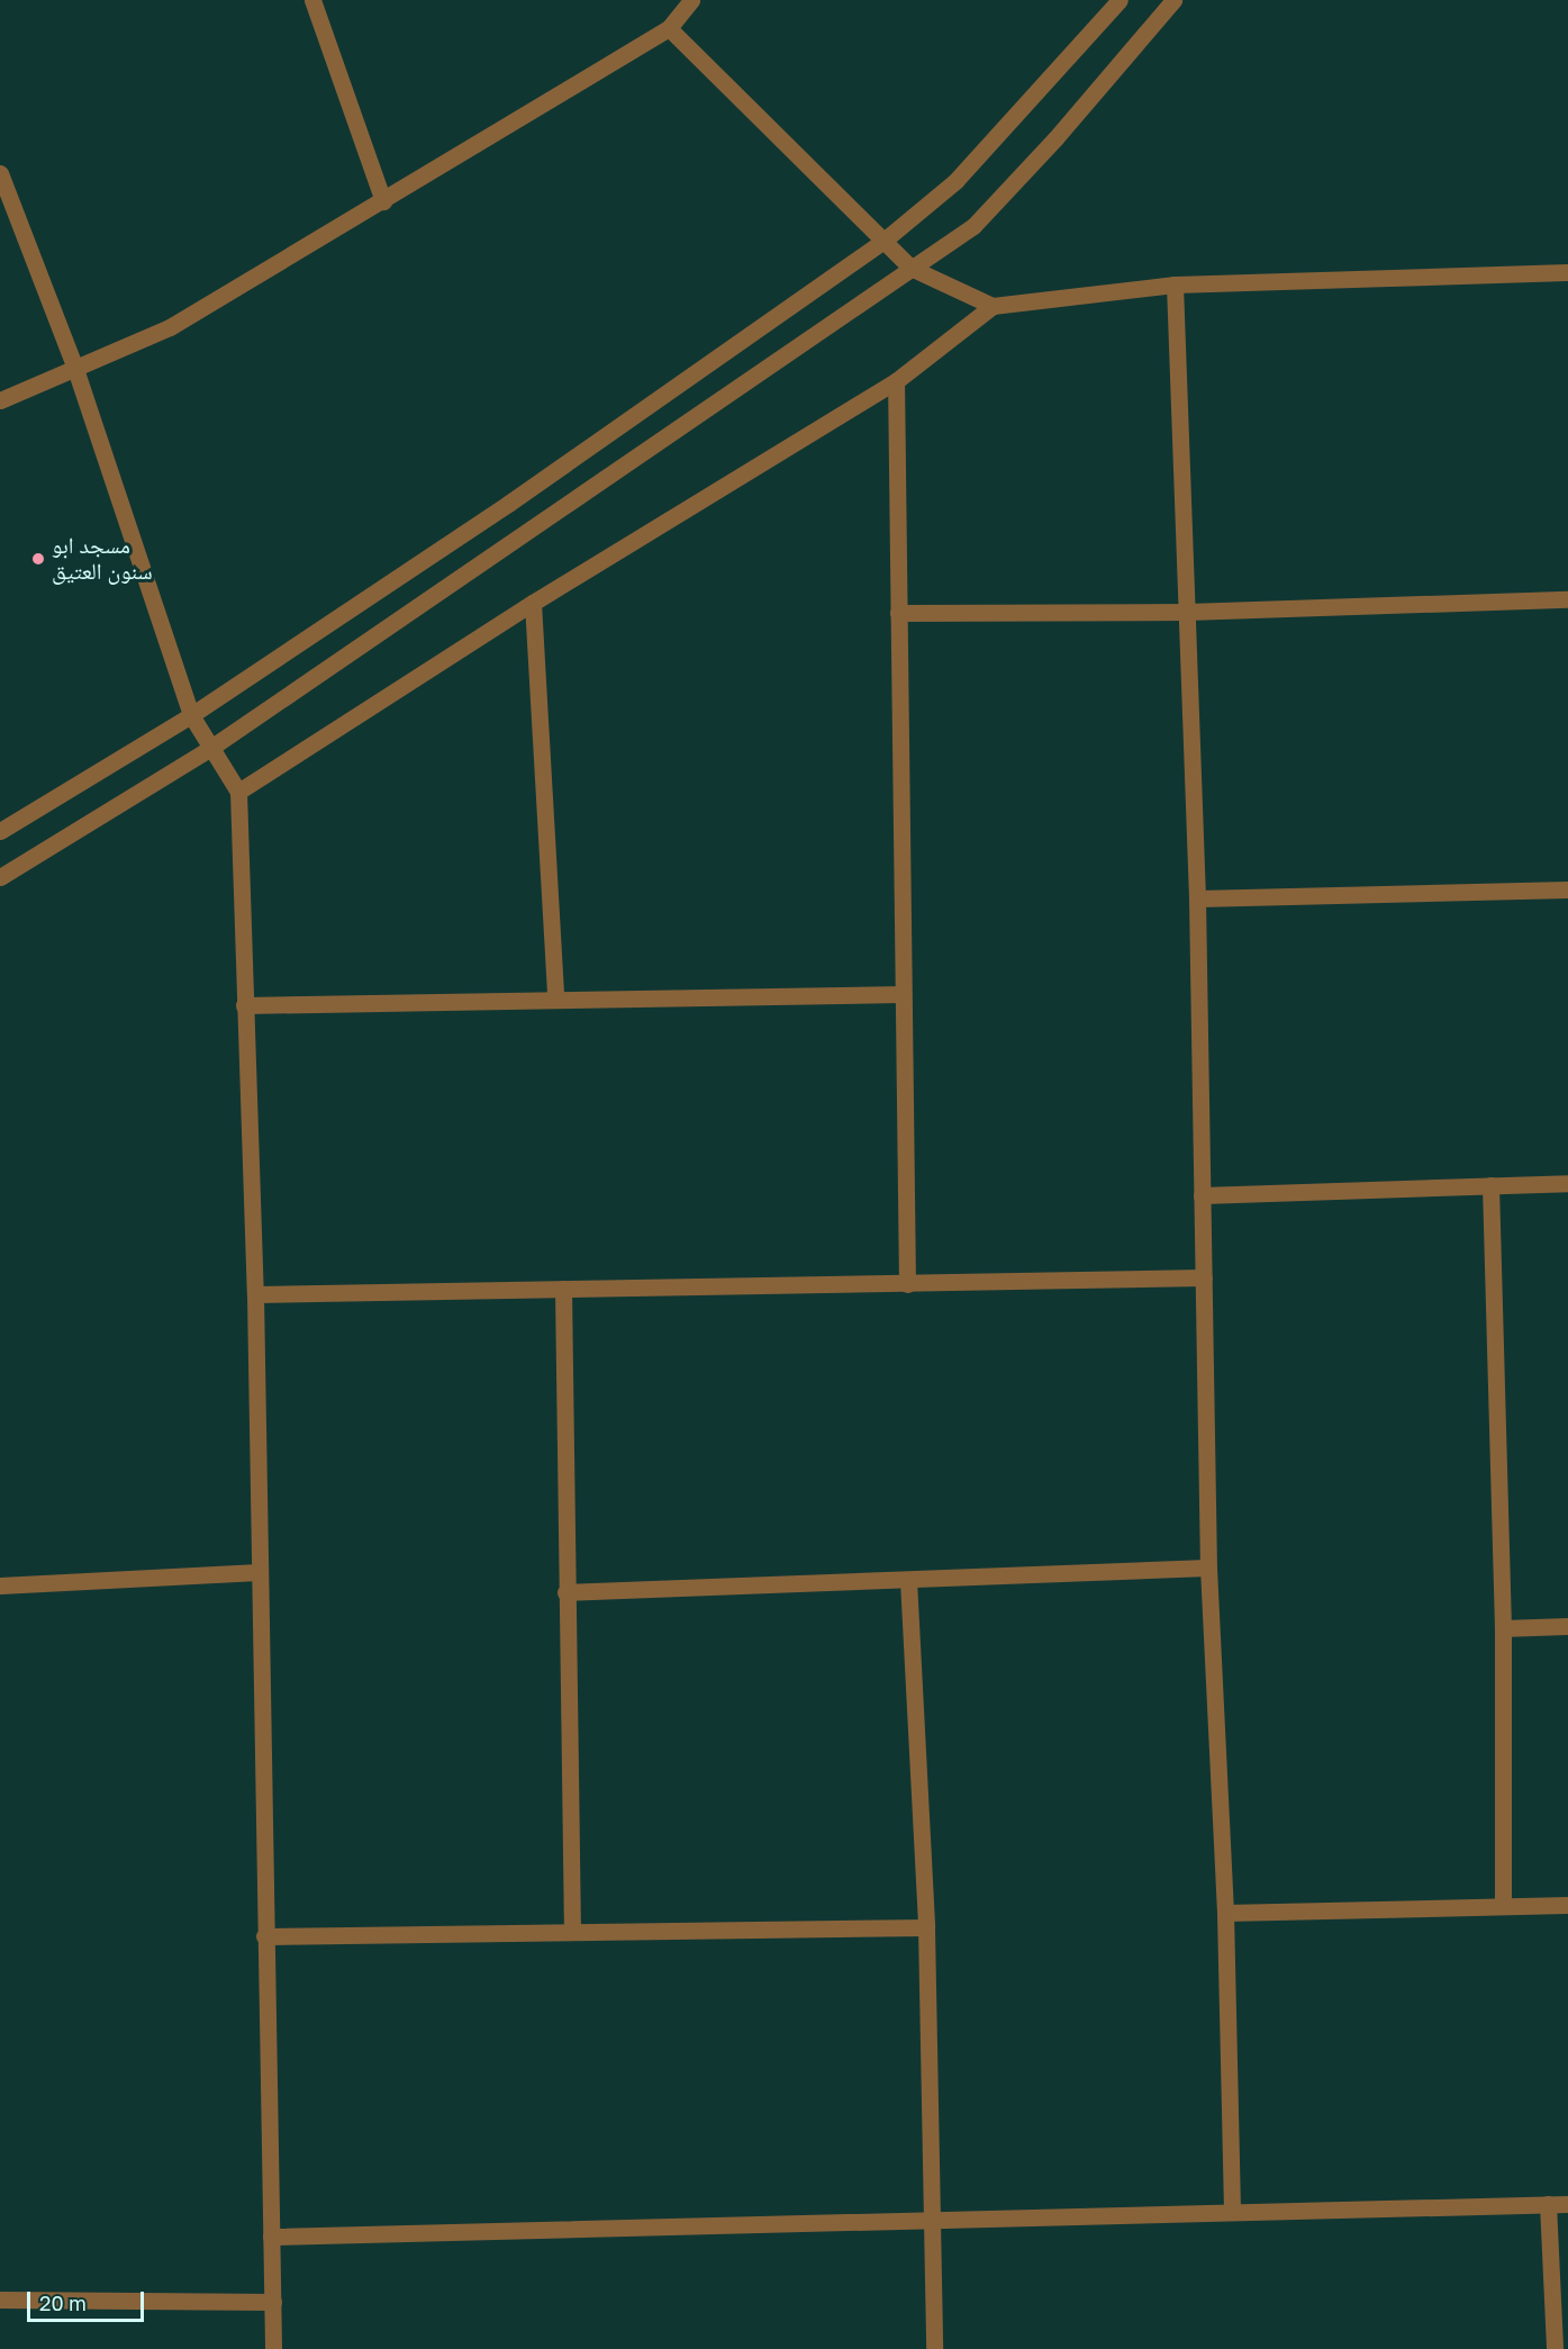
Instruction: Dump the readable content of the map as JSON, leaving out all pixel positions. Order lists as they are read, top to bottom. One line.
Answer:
{"places":["مسجد ابو سنون العتيق"],"scale_bar":"20 m"}
